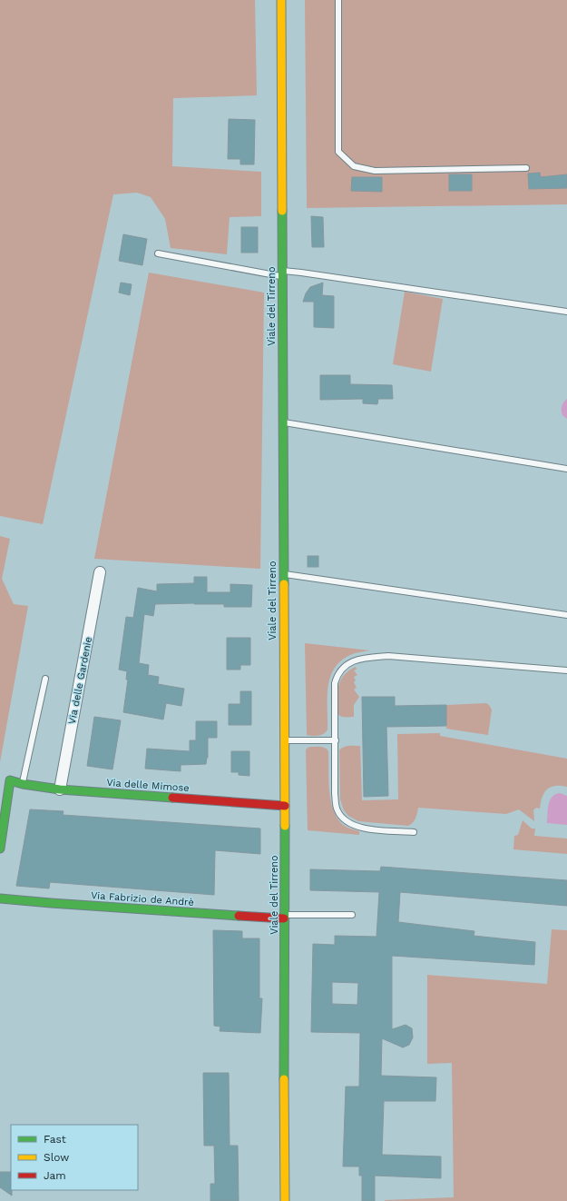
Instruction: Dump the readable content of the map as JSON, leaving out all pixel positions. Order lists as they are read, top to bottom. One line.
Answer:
{"streets":{"main road":["Viale del Tirreno","Via delle Mimose","Via Fabrizio de Andrè"],"street":["Via delle Gardenie"]},"crossings":[["Viale del Tirreno","Via delle Mimose"],["Viale del Tirreno","Via Fabrizio de Andrè"],["Via delle Gardenie","Via delle Mimose"]],"legend":["Fast","Slow","Jam"]}
